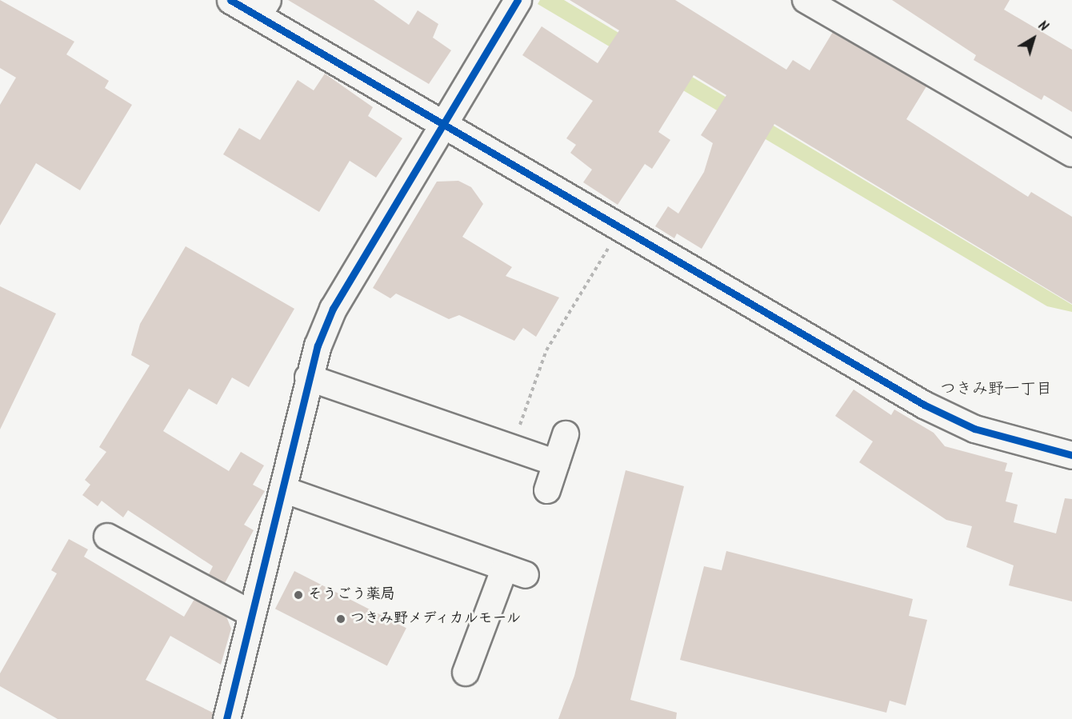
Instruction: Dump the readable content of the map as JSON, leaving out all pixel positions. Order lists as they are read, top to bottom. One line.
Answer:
{"districts":["つきみ野一丁目"],"places":["そうごう薬局","つきみ野メディカルモール"],"north":"top right"}
